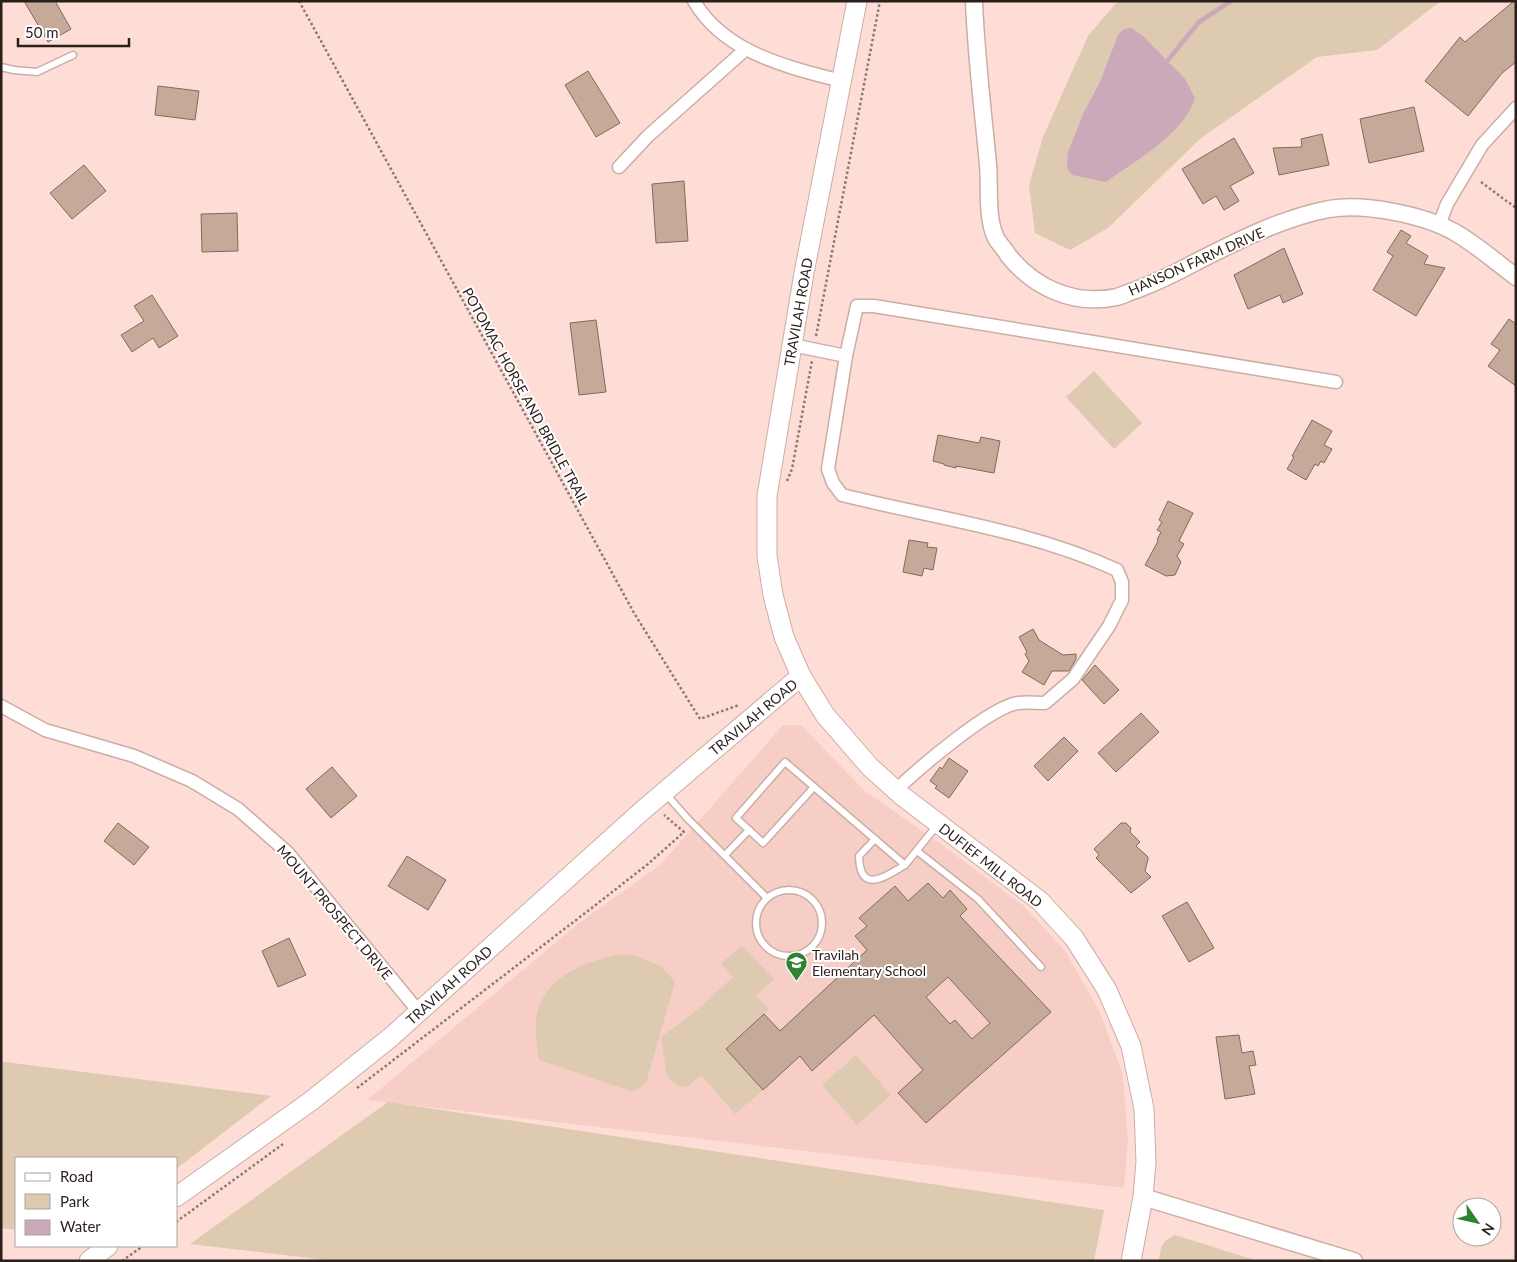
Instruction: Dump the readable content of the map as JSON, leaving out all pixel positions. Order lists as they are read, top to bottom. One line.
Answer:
{"streets":{"main road":["TRAVILAH ROAD","DUFIEF MILL ROAD"],"street":["HANSON FARM DRIVE","MOUNT PROSPECT DRIVE"],"path":["POTOMAC HORSE AND BRIDLE TRAIL"]},"crossings":[["TRAVILAH ROAD","DUFIEF MILL ROAD"],["TRAVILAH ROAD","MOUNT PROSPECT DRIVE"]],"places":{"school or university":["Travilah Elementary School"]},"legend":["Road","Park","Water"],"scale_bar":"50 m","north":"bottom right"}
